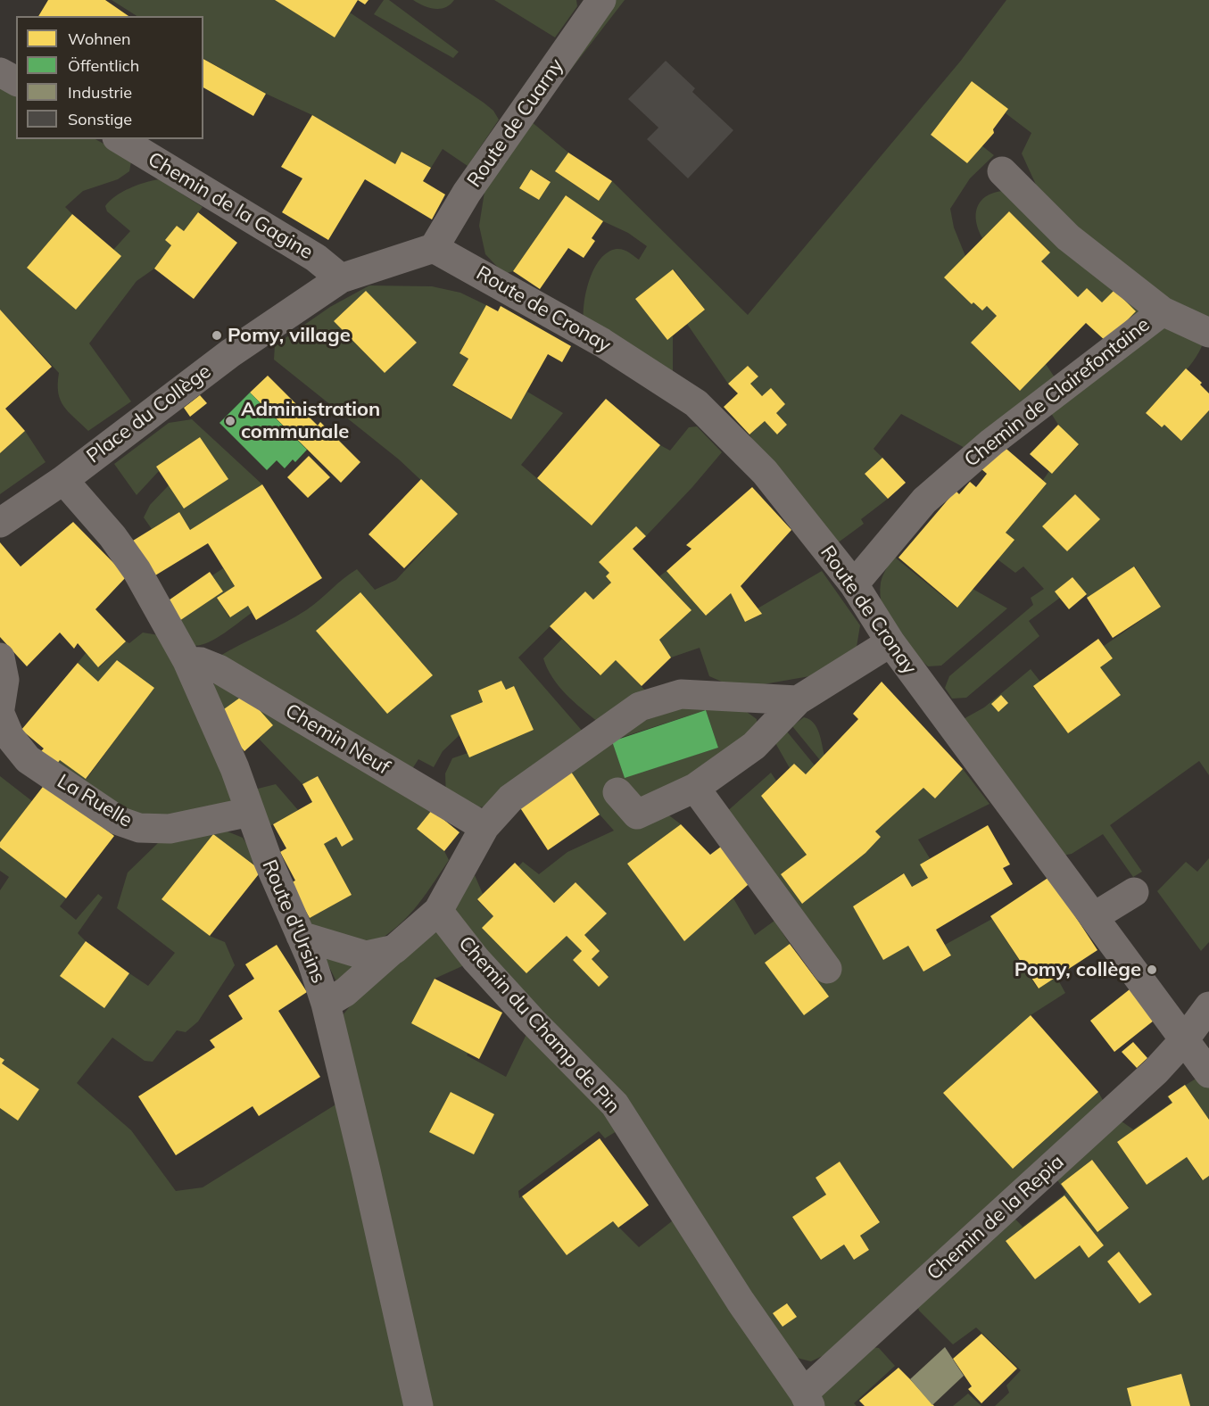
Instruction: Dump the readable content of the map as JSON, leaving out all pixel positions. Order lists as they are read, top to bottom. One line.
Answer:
{"streets":{"street":["Route de Cuarny","Chemin de la Gagine","Route de Cronay","Chemin de Clairefontaine","Place du Collège","Chemin Neuf","La Ruelle","Route d'Ursins","Chemin du Champ de Pin","Chemin de la Repia"]},"crossings":[["Route de Cuarny","Route de Cronay"],["Route de Cuarny","Place du Collège"],["Chemin de la Gagine","Place du Collège"],["Route de Cronay","Chemin de Clairefontaine"],["Route de Cronay","Place du Collège"],["Route de Cronay","Chemin de la Repia"],["Place du Collège","Route d'Ursins"],["Chemin Neuf","Route d'Ursins"],["La Ruelle","Route d'Ursins"],["Chemin du Champ de Pin","Chemin de la Repia"]],"places":["Pomy, village","Administration communale","Pomy, collège"],"legend":["Wohnen","Öffentlich","Industrie","Sonstige"]}
